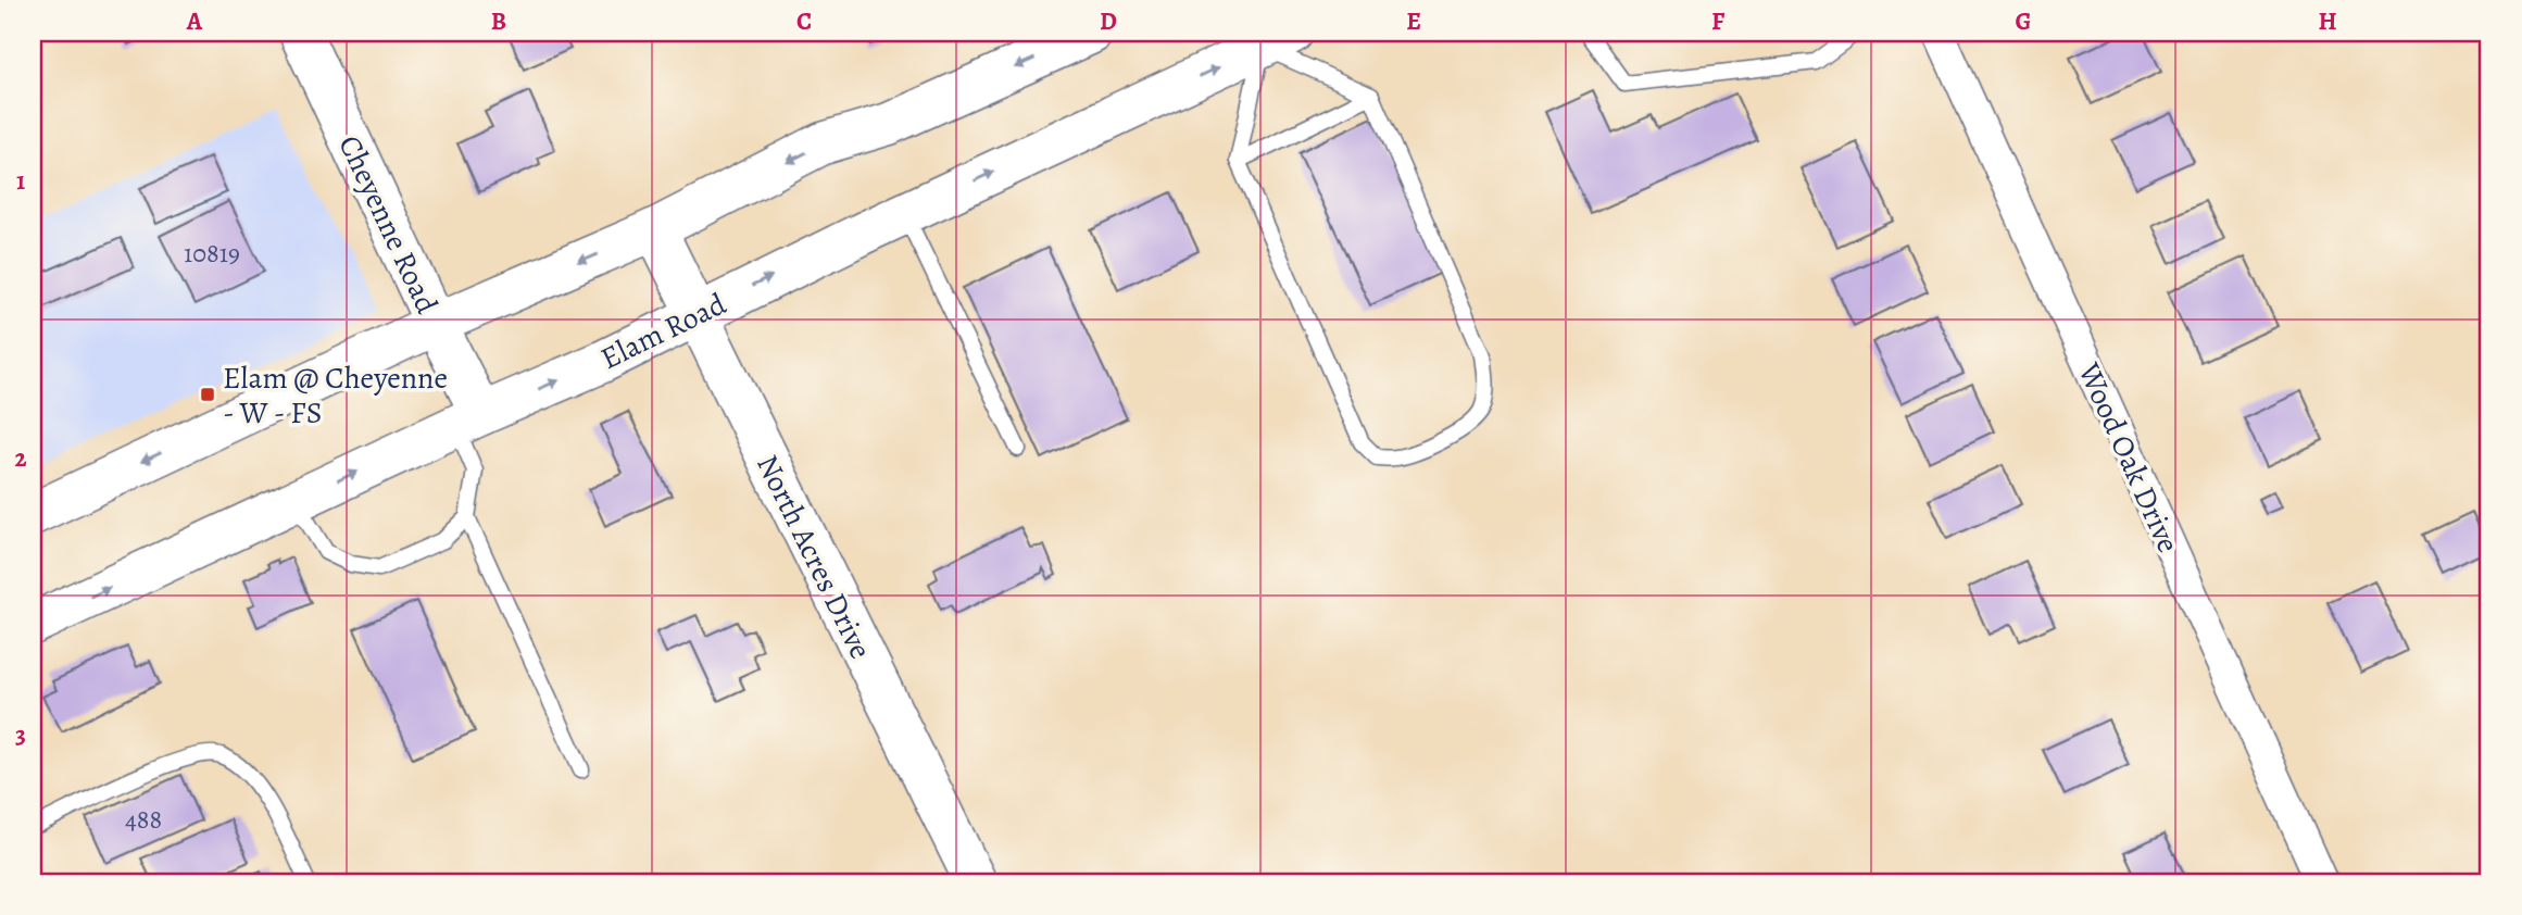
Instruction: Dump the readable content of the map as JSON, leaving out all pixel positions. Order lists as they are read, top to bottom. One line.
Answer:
{"streets":{"main road":["Cheyenne Road","Elam Road","North Acres Drive"],"street":["Wood Oak Drive"]},"crossings":[["Cheyenne Road","Elam Road"],["Elam Road","North Acres Drive"]],"places":{"transit":["Elam @ Cheyenne - W - FS"]},"house_numbers":["10819","488"],"grid":{"columns":["A","B","C","D","E","F","G","H"],"rows":["1","2","3"]}}
